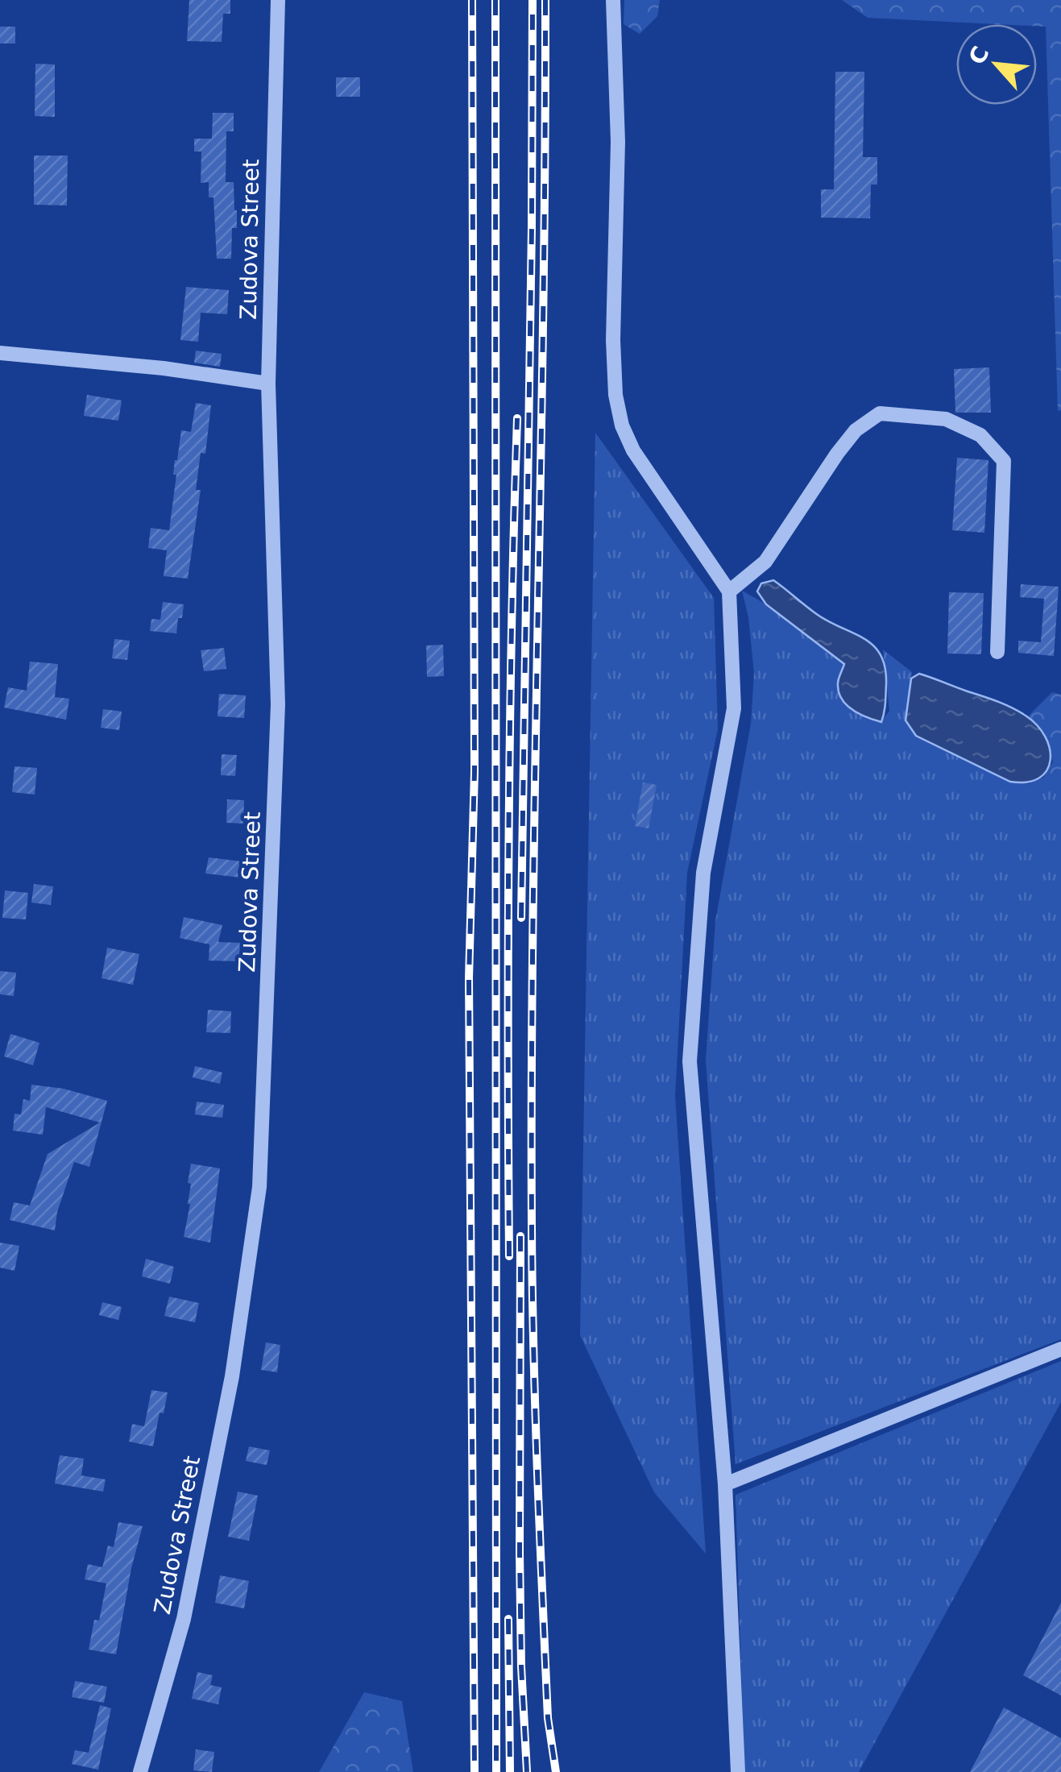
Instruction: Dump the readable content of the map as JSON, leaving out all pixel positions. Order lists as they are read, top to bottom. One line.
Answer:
{"streets":{"street":["Zudova Street"]},"north":"top left"}
